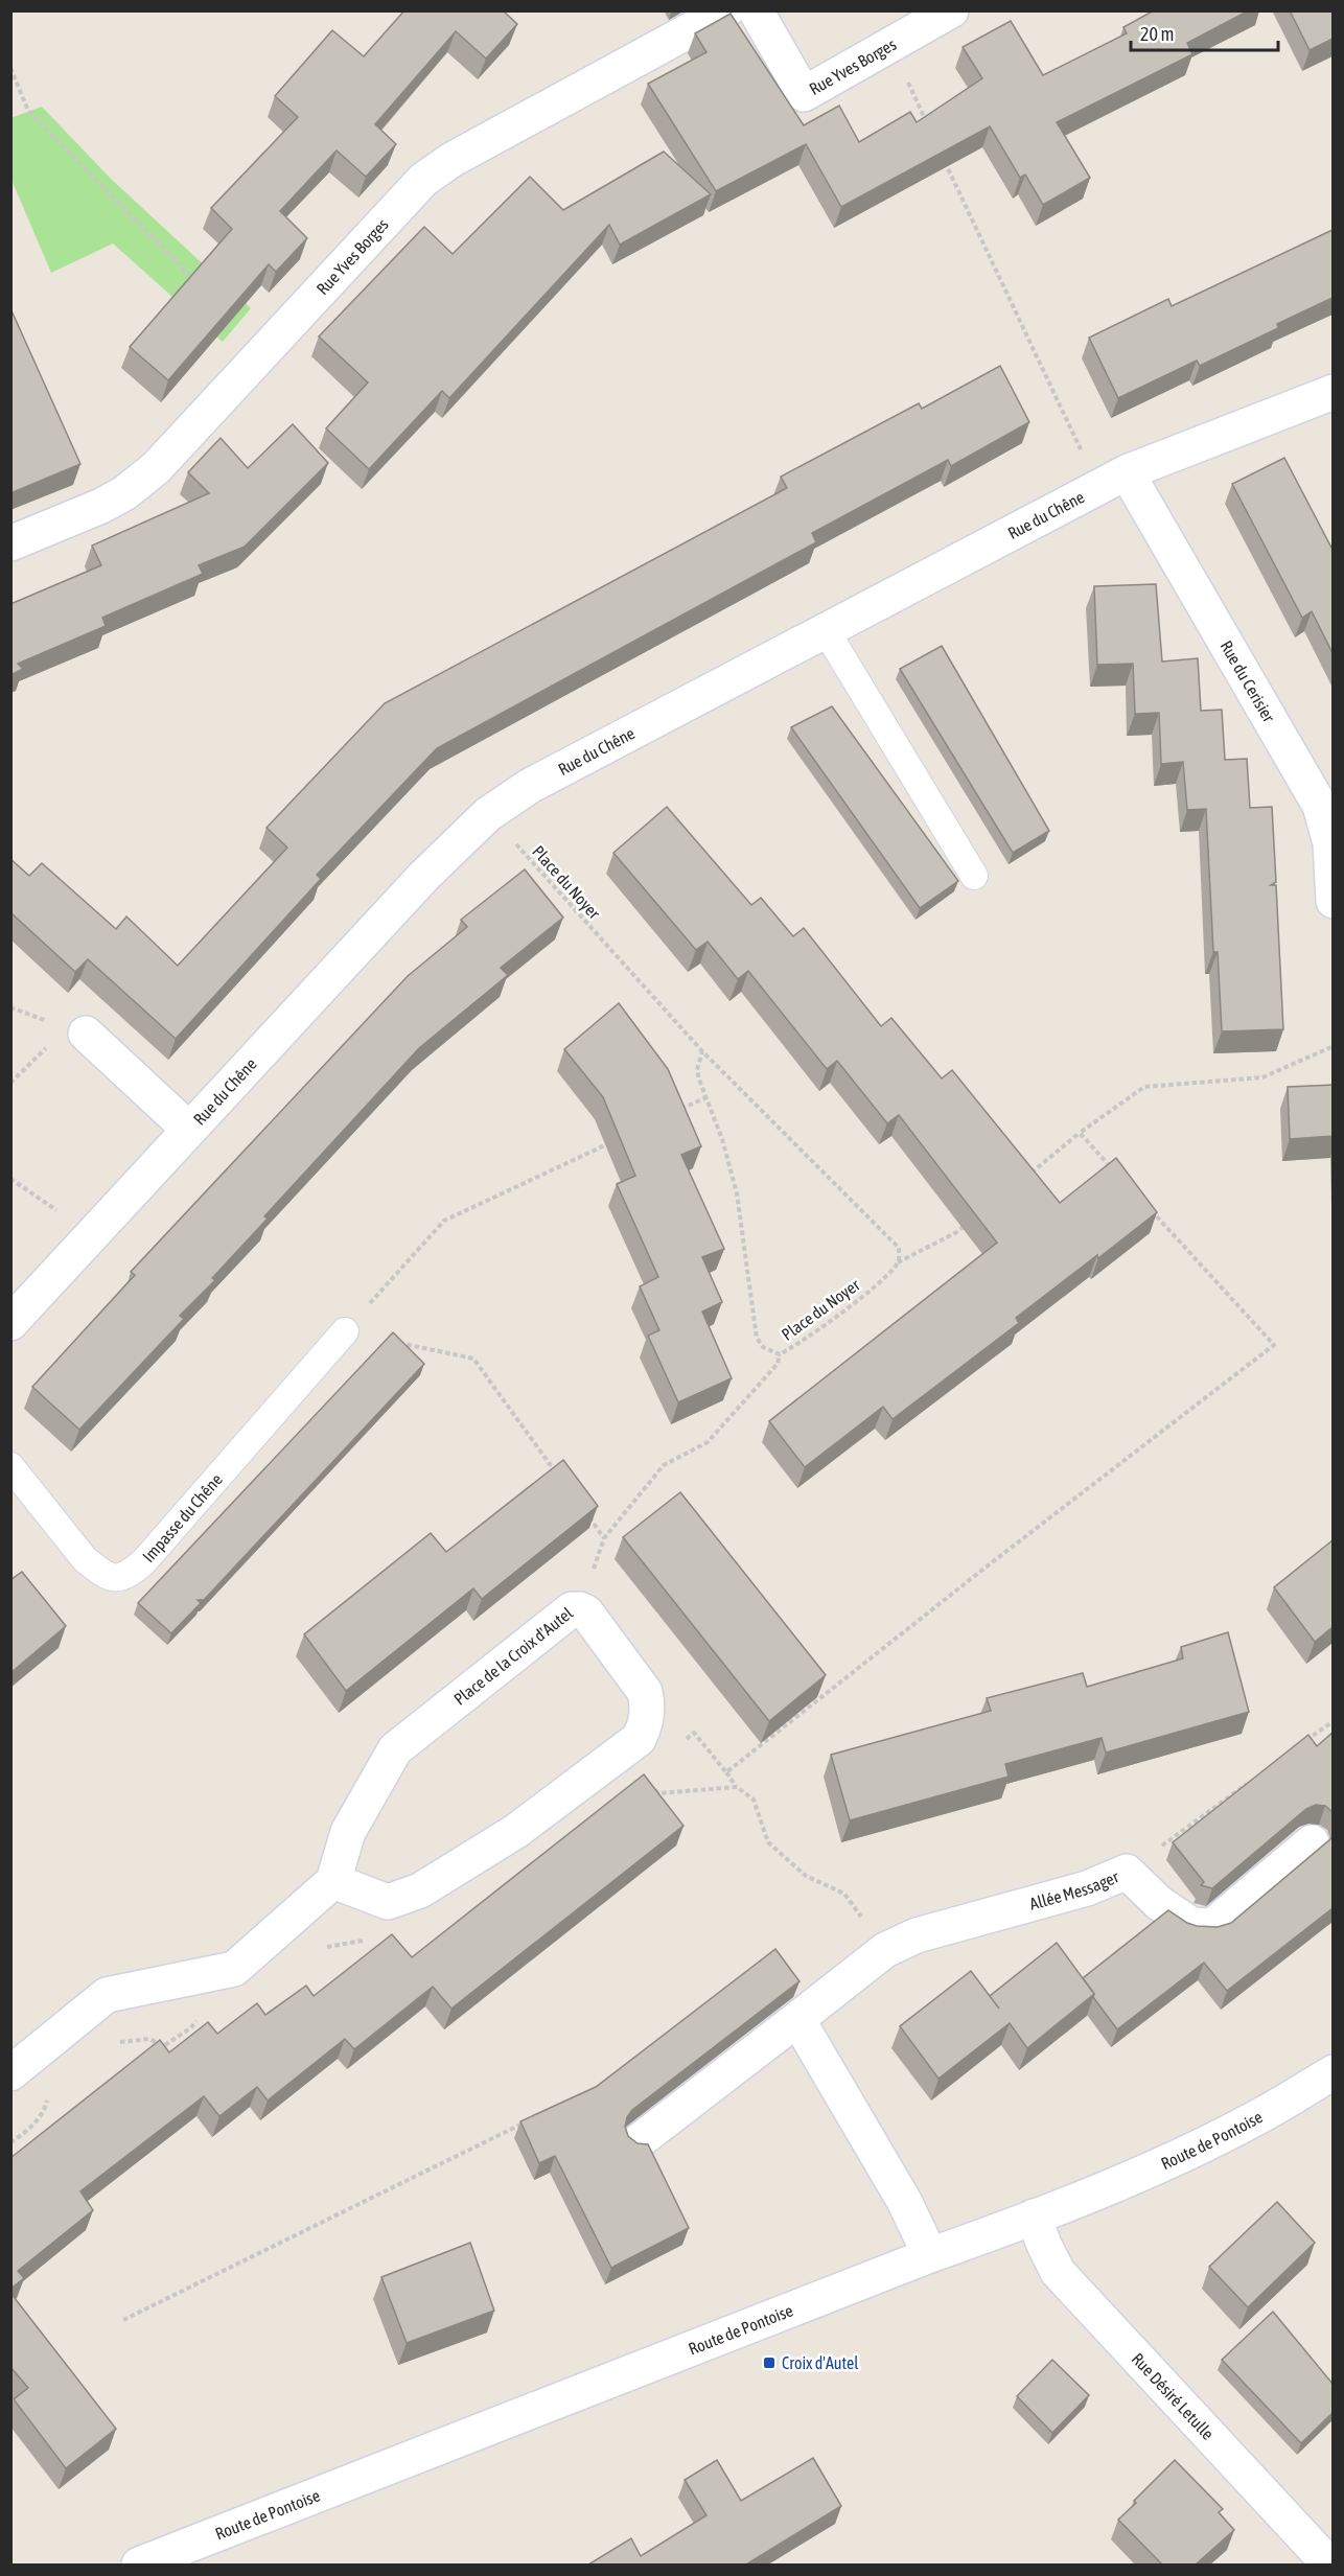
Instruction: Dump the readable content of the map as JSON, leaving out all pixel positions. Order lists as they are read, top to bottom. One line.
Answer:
{"streets":{"street":["Rue Yves Borges","Rue du Chêne","Rue du Cerisier","Place de la Croix d'Autel","Allée Messager","Route de Pontoise","Rue Désiré Letulle"],"lane":["Impasse du Chêne"],"path":["Place du Noyer"]},"crossings":[["Rue du Chêne","Rue du Cerisier"],["Rue du Chêne","Place du Noyer"],["Route de Pontoise","Rue Désiré Letulle"]],"places":{"transit":["Croix d'Autel"]},"scale_bar":"20 m"}
